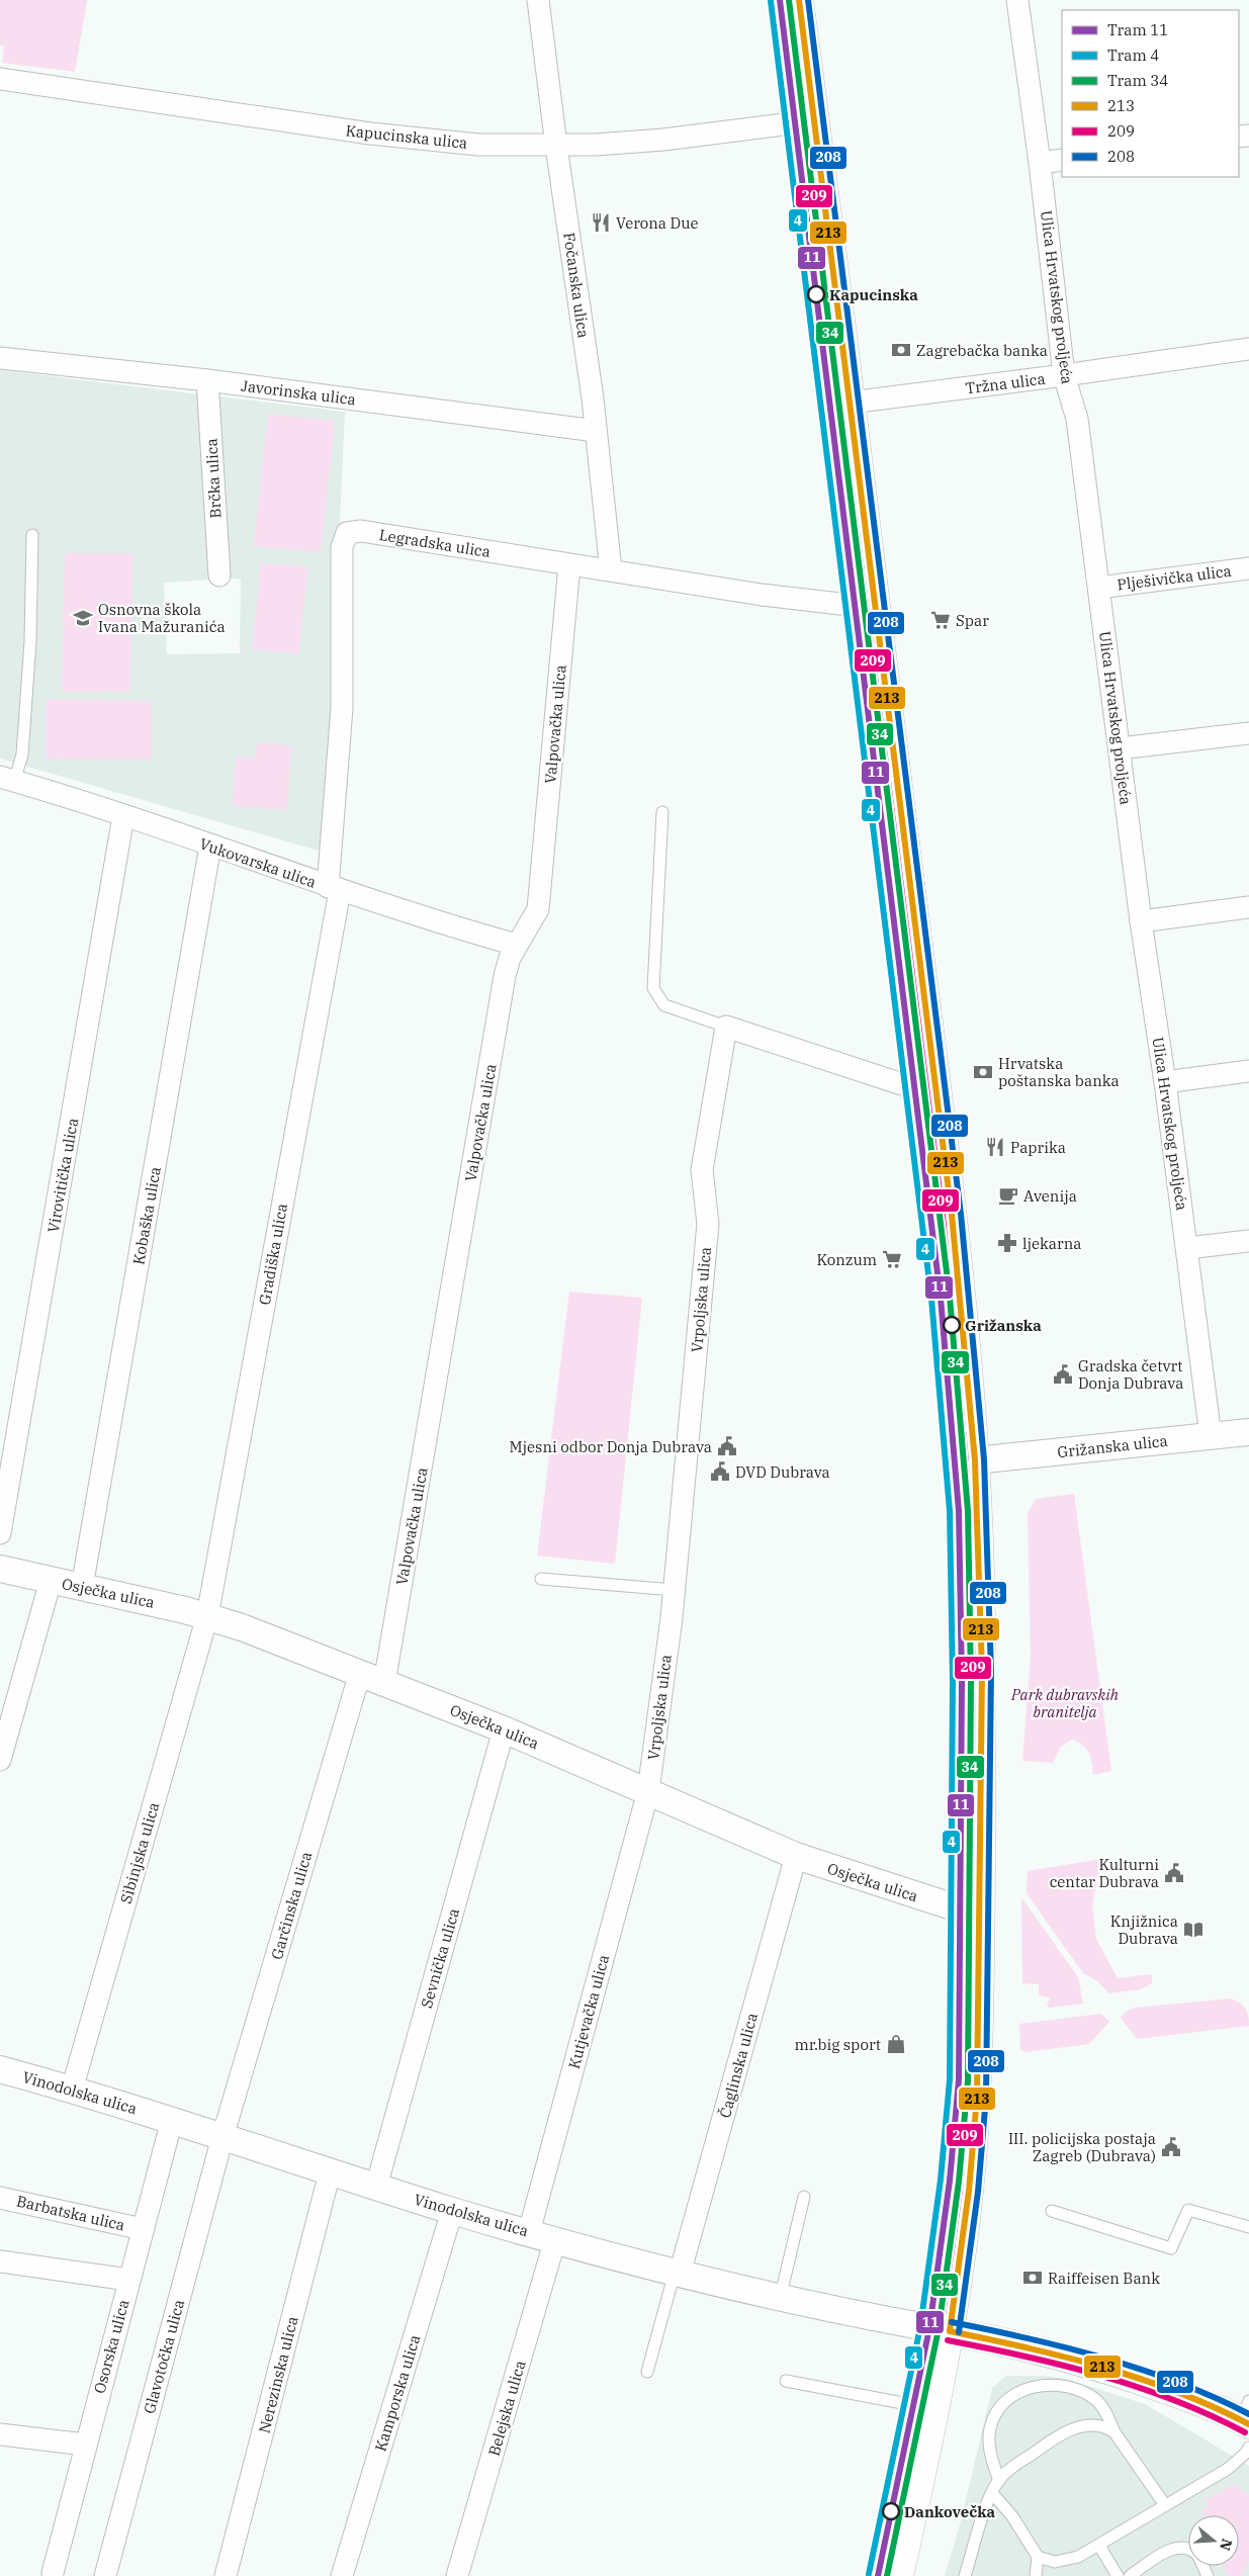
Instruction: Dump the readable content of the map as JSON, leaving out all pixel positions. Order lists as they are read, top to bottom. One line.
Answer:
{"streets":{"street":["Kapucinska ulica","Fočanska ulica","Ulica Hrvatskog proljeća","Tržna ulica","Javorinska ulica","Brčka ulica","Legradska ulica","Plješivička ulica","Valpovačka ulica","Vukovarska ulica","Virovitička ulica","Kobaška ulica","Gradiška ulica","Vrpoljska ulica","Grižanska ulica","Osječka ulica","Sibinjska ulica","Garčinska ulica","Sevnička ulica","Kutjevačka ulica","Čaglinska ulica","Vinodolska ulica","Barbatska ulica","Osorska ulica","Glavotočka ulica","Nerezinska ulica","Kamporska ulica","Belejska ulica"]},"crossings":[["Kapucinska ulica","Fočanska ulica"],["Fočanska ulica","Javorinska ulica"],["Fočanska ulica","Legradska ulica"],["Ulica Hrvatskog proljeća","Tržna ulica"],["Ulica Hrvatskog proljeća","Plješivička ulica"],["Ulica Hrvatskog proljeća","Grižanska ulica"],["Javorinska ulica","Brčka ulica"],["Legradska ulica","Valpovačka ulica"],["Legradska ulica","Vukovarska ulica"],["Legradska ulica","Gradiška ulica"],["Valpovačka ulica","Vukovarska ulica"],["Valpovačka ulica","Osječka ulica"],["Vukovarska ulica","Virovitička ulica"],["Vukovarska ulica","Kobaška ulica"],["Vukovarska ulica","Gradiška ulica"],["Kobaška ulica","Osječka ulica"],["Gradiška ulica","Osječka ulica"],["Gradiška ulica","Sibinjska ulica"],["Vrpoljska ulica","Osječka ulica"],["Vrpoljska ulica","Kutjevačka ulica"],["Osječka ulica","Sibinjska ulica"],["Osječka ulica","Garčinska ulica"],["Osječka ulica","Sevnička ulica"],["Osječka ulica","Kutjevačka ulica"],["Osječka ulica","Čaglinska ulica"],["Sibinjska ulica","Vinodolska ulica"],["Garčinska ulica","Vinodolska ulica"],["Garčinska ulica","Glavotočka ulica"],["Sevnička ulica","Vinodolska ulica"],["Kutjevačka ulica","Vinodolska ulica"],["Čaglinska ulica","Vinodolska ulica"],["Vinodolska ulica","Osorska ulica"],["Vinodolska ulica","Glavotočka ulica"],["Vinodolska ulica","Nerezinska ulica"],["Vinodolska ulica","Kamporska ulica"],["Vinodolska ulica","Belejska ulica"],["Barbatska ulica","Osorska ulica"]],"parks":["Park dubravskih branitelja"],"places":{"restaurant":["Verona Due","Paprika"],"other":["Kapucinska","Grižanska","Dankovečka"],"bank":["Zagrebačka banka","Hrvatska poštanska banka","Raiffeisen Bank"],"school or university":["Osnovna škola Ivana Mažuranića"],"supermarket":["Spar","Konzum"],"cafe":["Avenija"],"pharmacy":["ljekarna"],"public building":["Gradska četvrt Donja Dubrava","Mjesni odbor Donja Dubrava","DVD Dubrava","Kulturni centar Dubrava","III. policijska postaja Zagreb (Dubrava)"],"library":["Knjižnica Dubrava"],"shop":["mr.big sport"]},"lines":["tram line 11","tram line 34","transit line 213","transit line 208","tram line 4","transit line 209"],"legend":["Tram 11","Tram 4","Tram 34","213","209","208"],"north":"right"}
